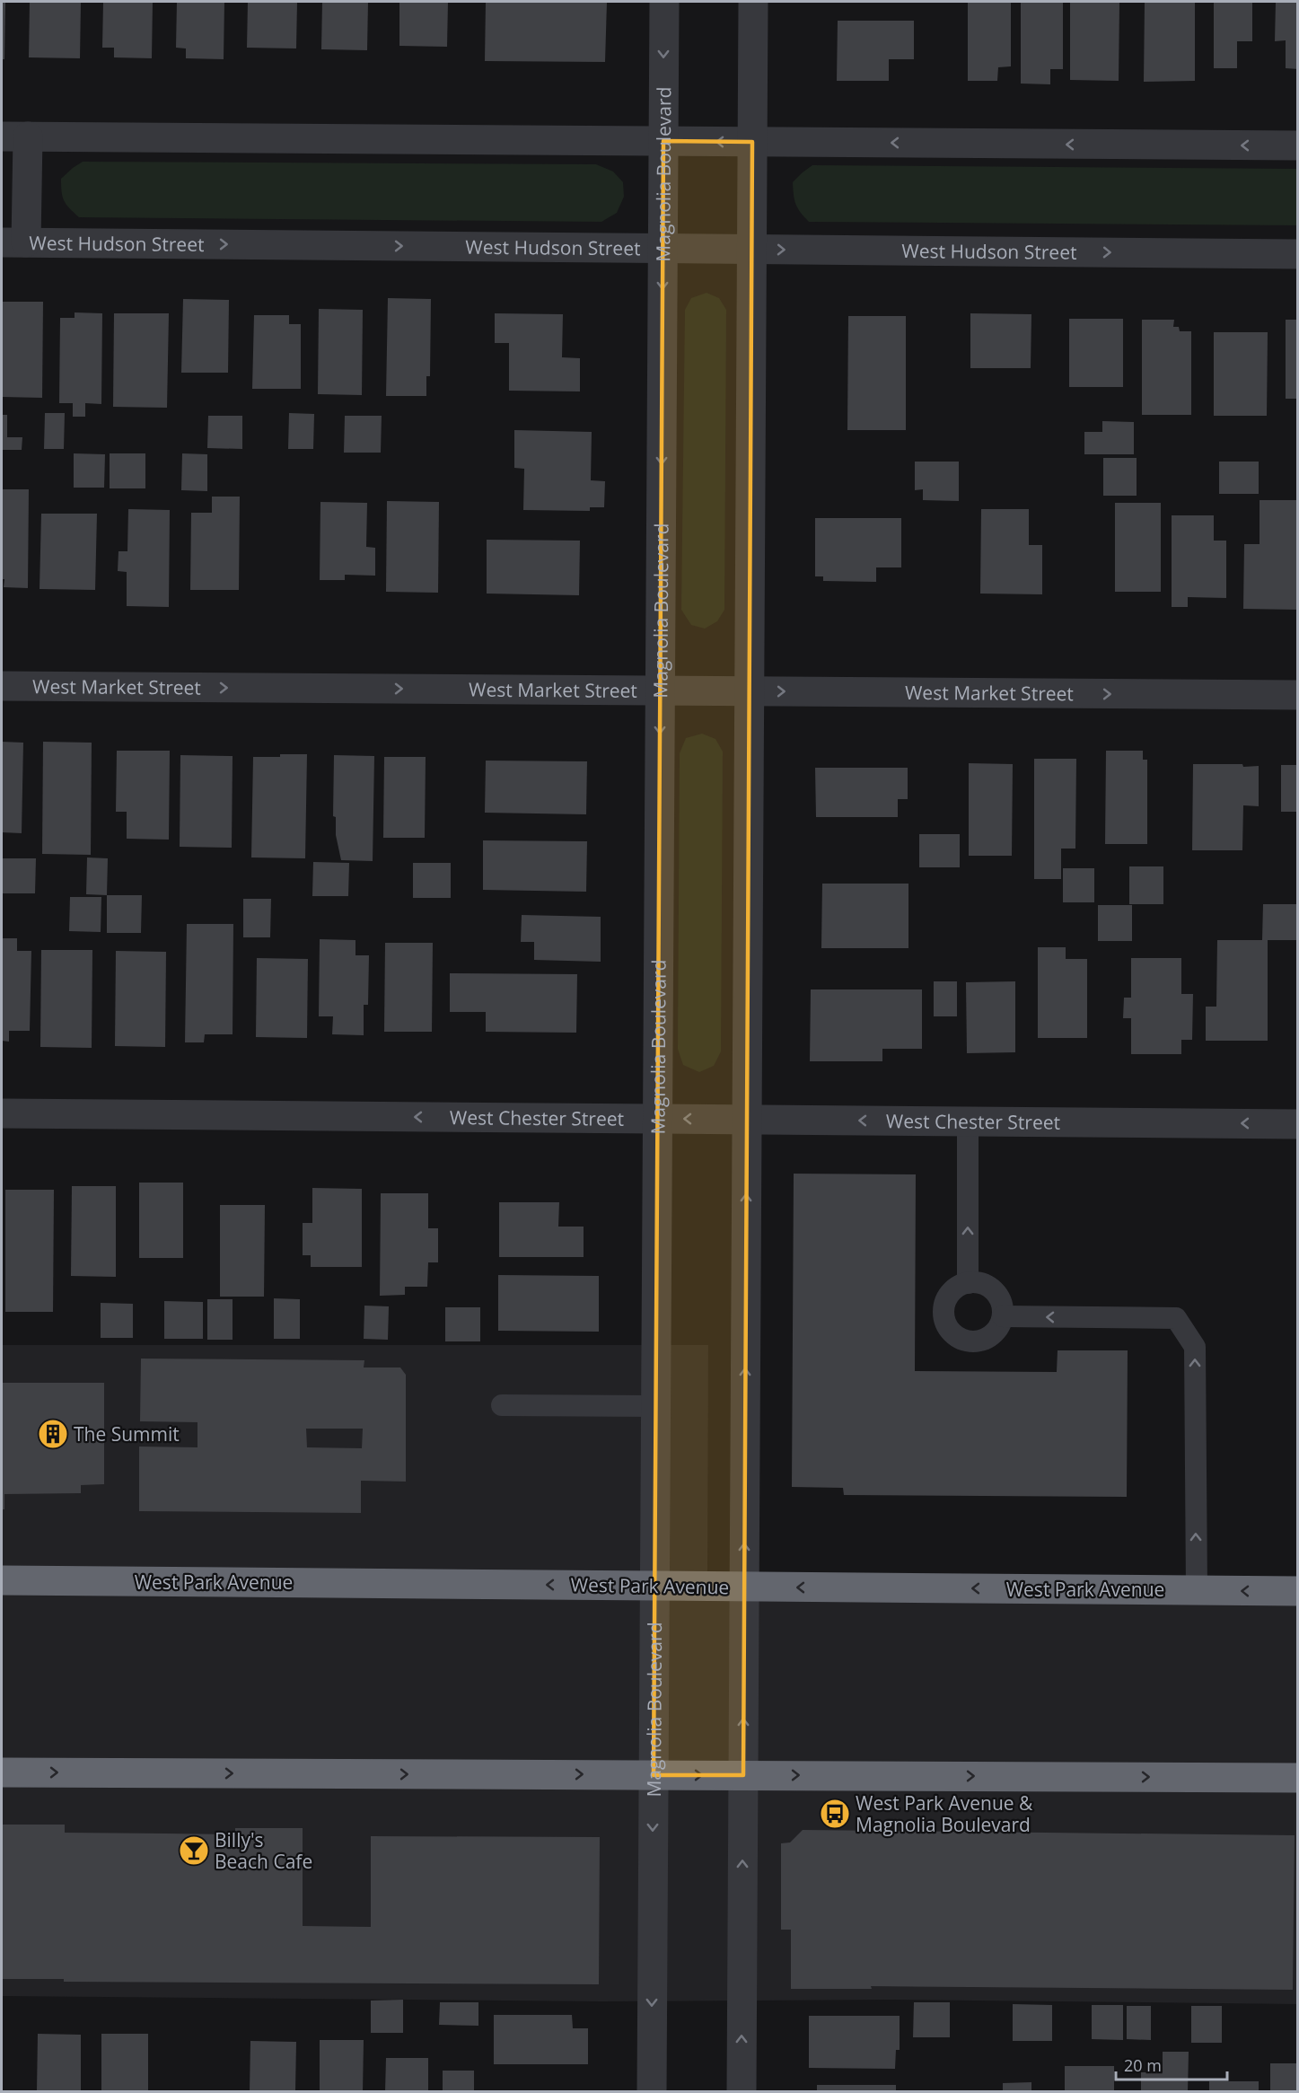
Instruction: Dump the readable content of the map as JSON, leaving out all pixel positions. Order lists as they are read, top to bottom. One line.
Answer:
{"streets":{"highway":["West Park Avenue"],"street":["Magnolia Boulevard","West Hudson Street","West Market Street","West Chester Street"]},"crossings":[["Magnolia Boulevard","West Hudson Street"],["Magnolia Boulevard","West Market Street"],["Magnolia Boulevard","West Chester Street"],["Magnolia Boulevard","West Park Avenue"]],"one_way":["West Market Street","West Chester Street"],"places":{"building":["The Summit"],"bus stop":["West Park Avenue & Magnolia Boulevard"],"bar":["Billy's Beach Cafe"]},"scale_bar":"20 m"}
